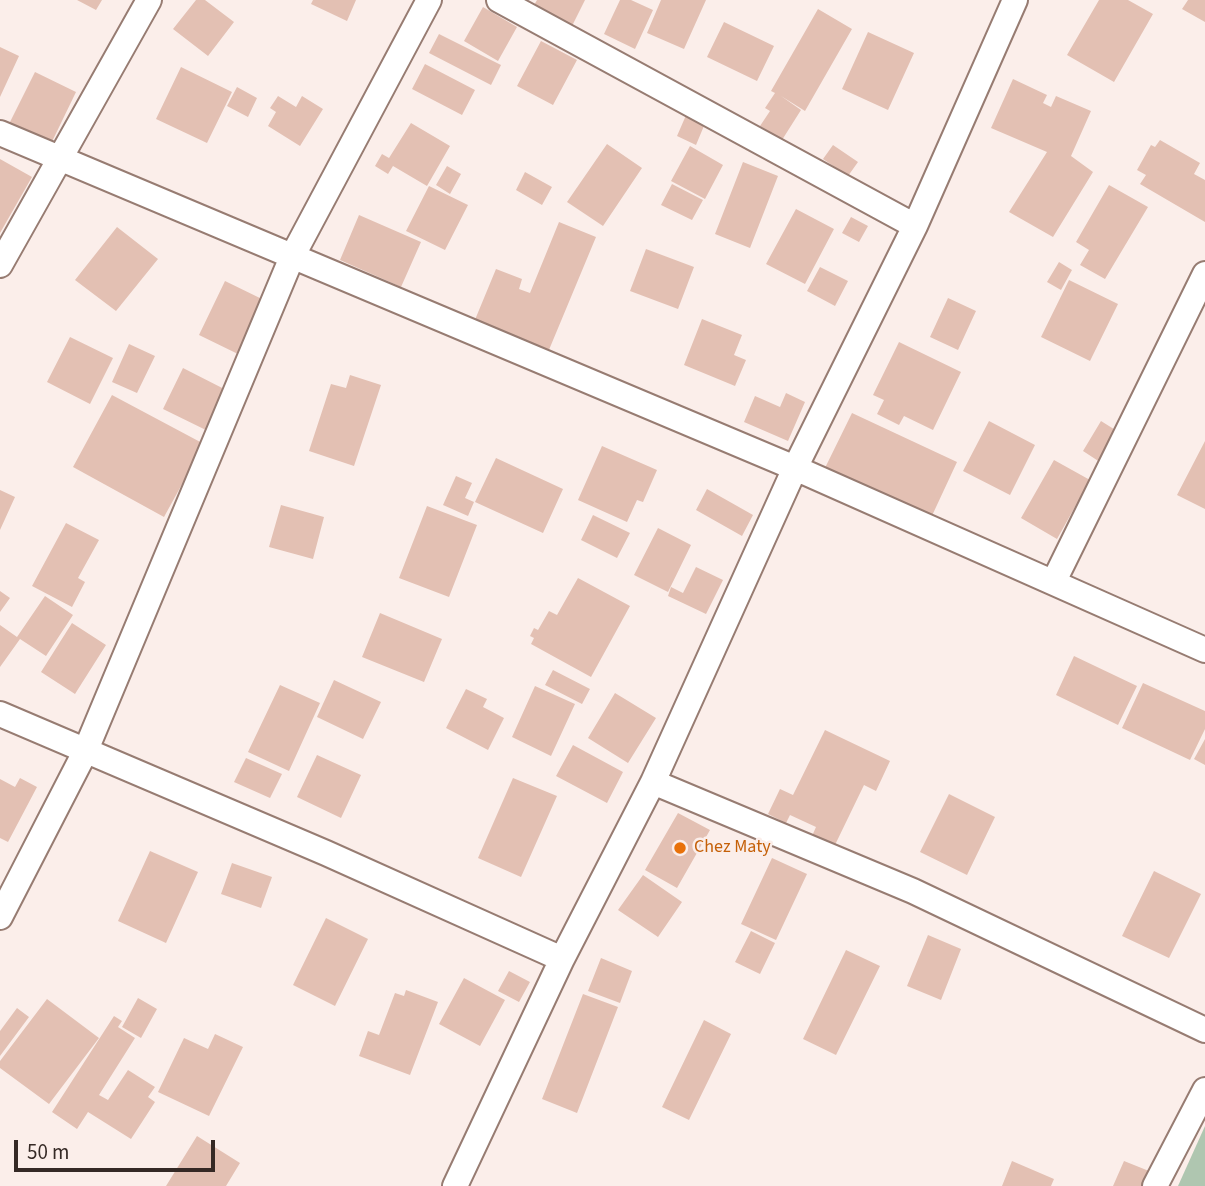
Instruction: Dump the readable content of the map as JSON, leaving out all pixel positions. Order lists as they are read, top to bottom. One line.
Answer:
{"places":["Chez Maty"],"scale_bar":"50 m"}
